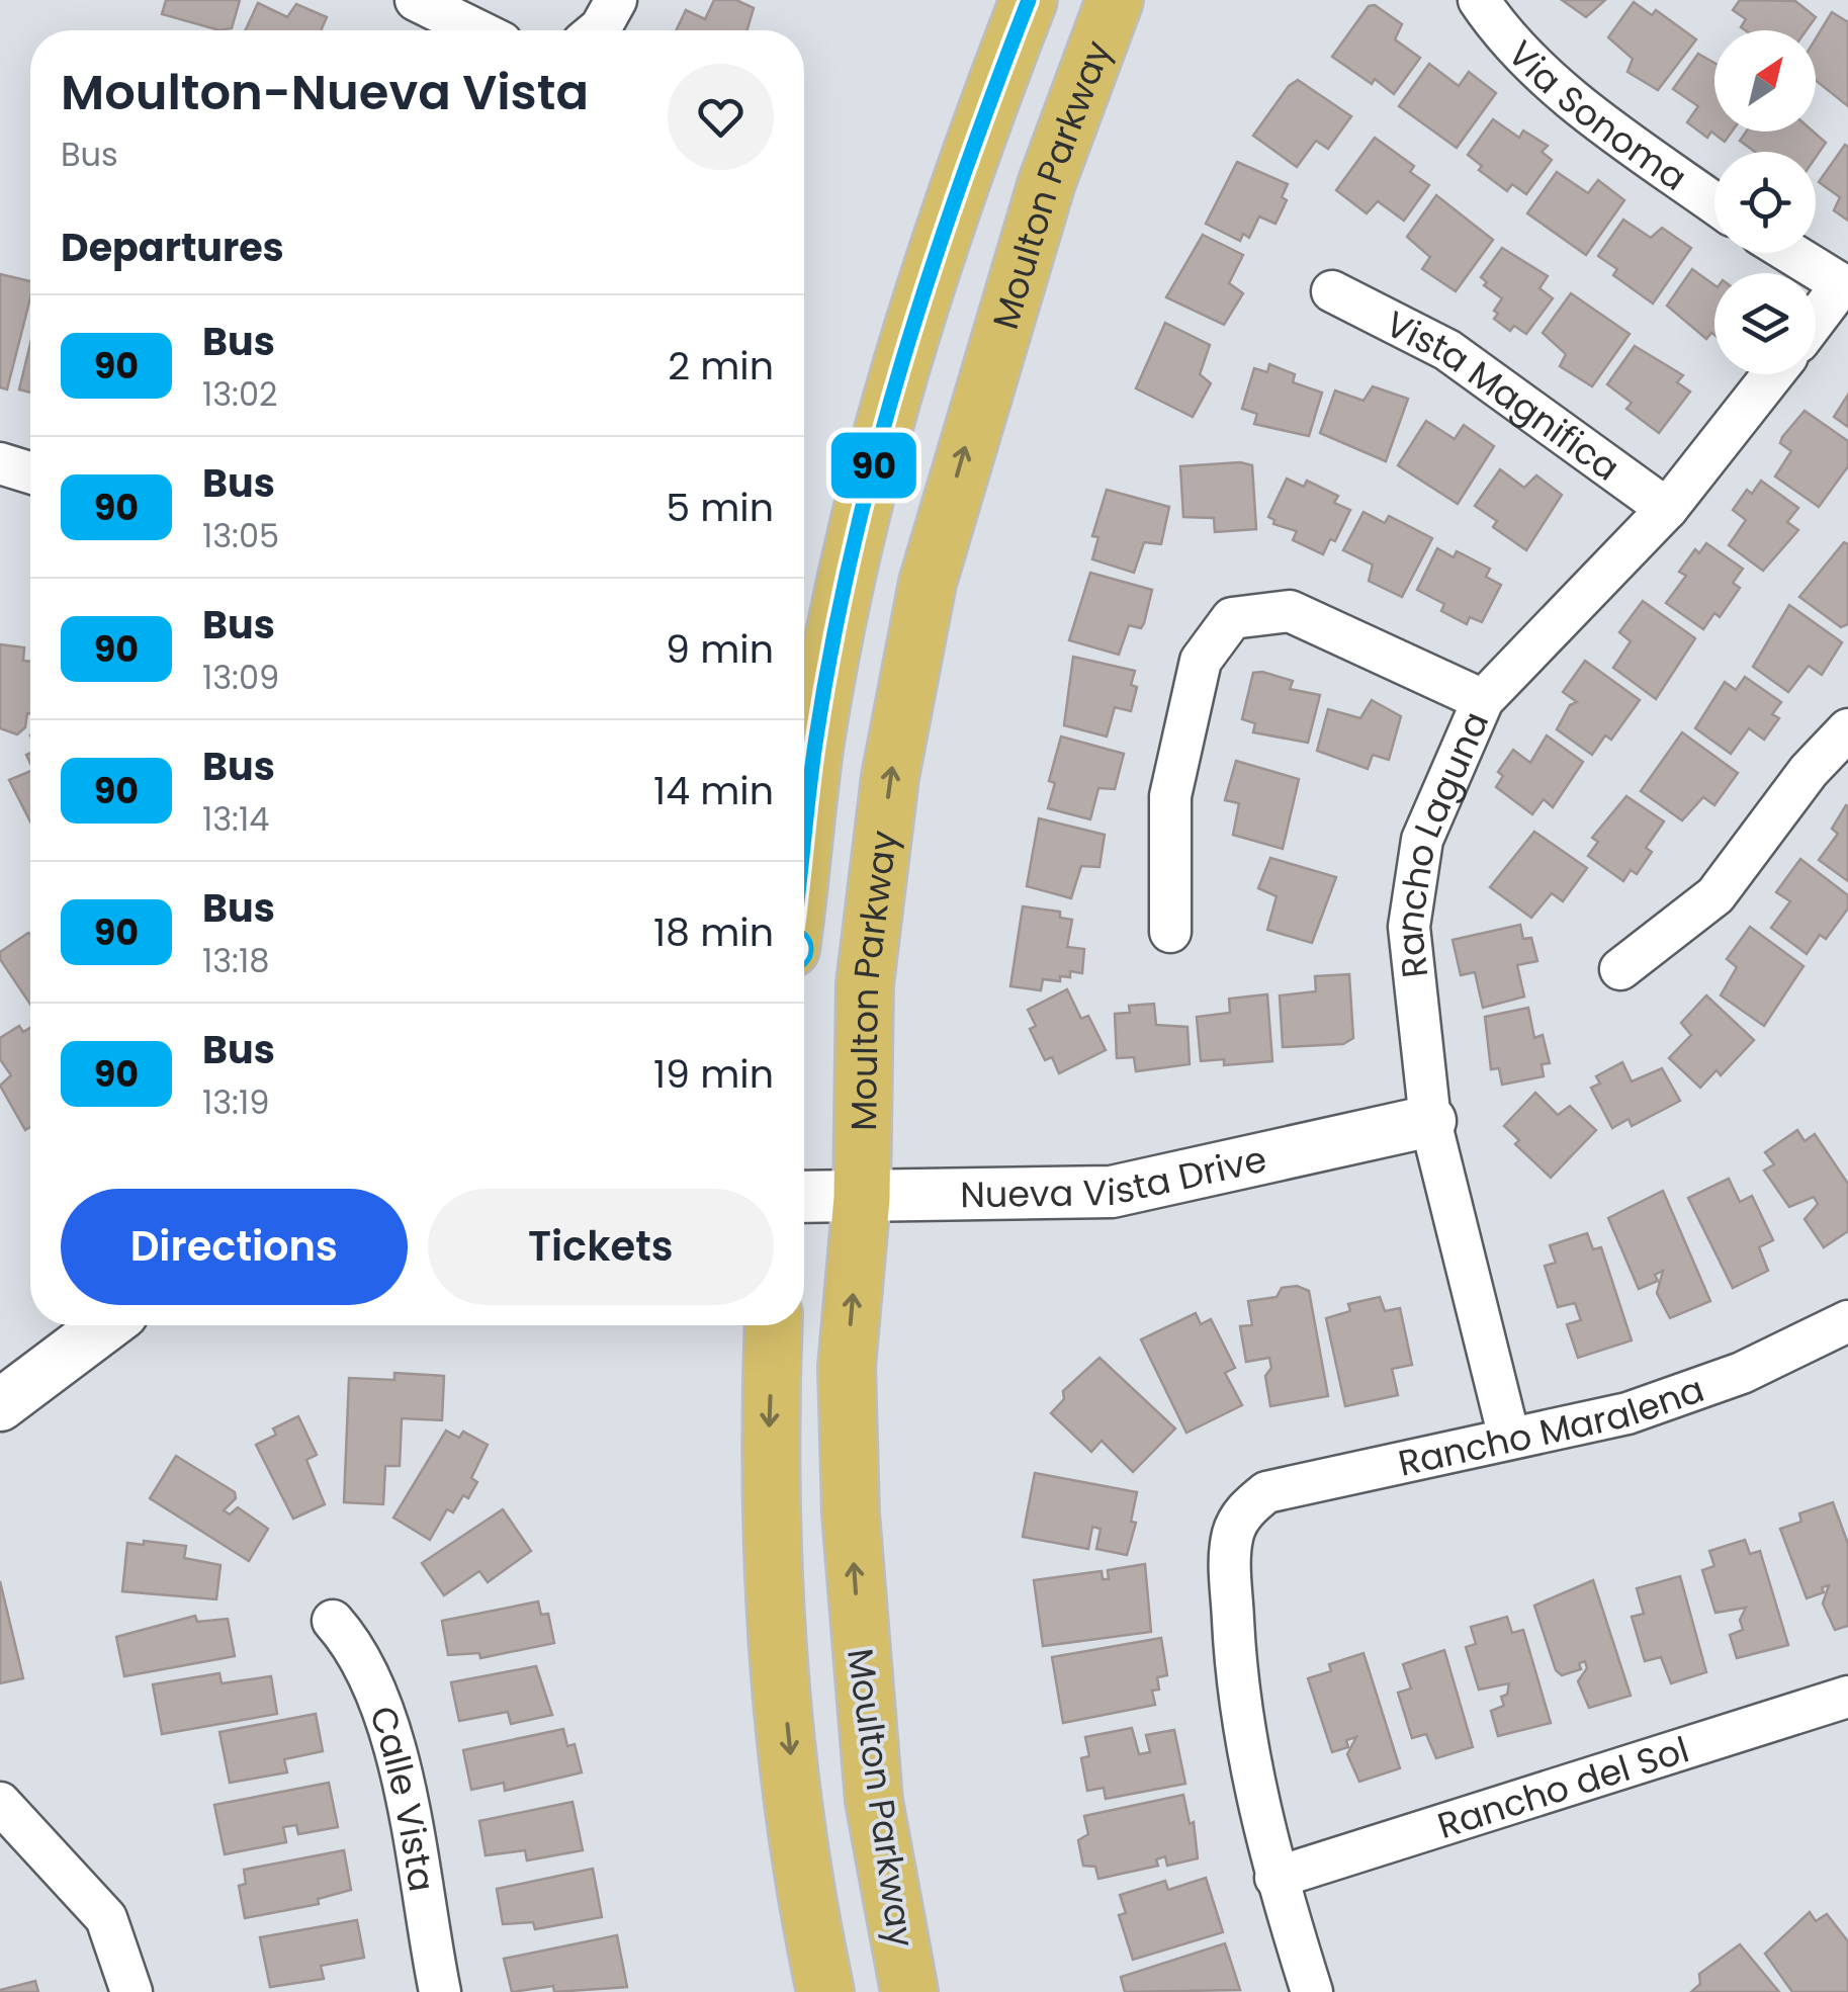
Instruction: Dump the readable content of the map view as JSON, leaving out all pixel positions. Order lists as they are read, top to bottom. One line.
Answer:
{"streets":{"main road":["Moulton Parkway"],"street":["Via Sonoma","Vista Magnifica","Rancho Laguna","Nueva Vista Drive","Rancho Maralena","Rancho del Sol","Calle Vista"]},"crossings":[["Moulton Parkway","Nueva Vista Drive"],["Vista Magnifica","Rancho Laguna"],["Rancho Laguna","Nueva Vista Drive"],["Rancho Laguna","Rancho Maralena"],["Rancho Maralena","Rancho del Sol"]],"lines":["bus line 90"],"north":"top right","page":{"on_map":"90","heading":[["Moulton-Nueva Vista","Bus"],"Departures"],"list":[{"mark":"90","name":"Bus","note":"13:02","value":"2 min"},{"mark":"90","name":"Bus","note":"13:05","value":"5 min"},{"mark":"90","name":"Bus","note":"13:09","value":"9 min"},{"mark":"90","name":"Bus","note":"13:14","value":"14 min"},{"mark":"90","name":"Bus","note":"13:18","value":"18 min"},{"mark":"90","name":"Bus","note":"13:19","value":"19 min"}],"buttons":["Directions","Tickets"]}}
